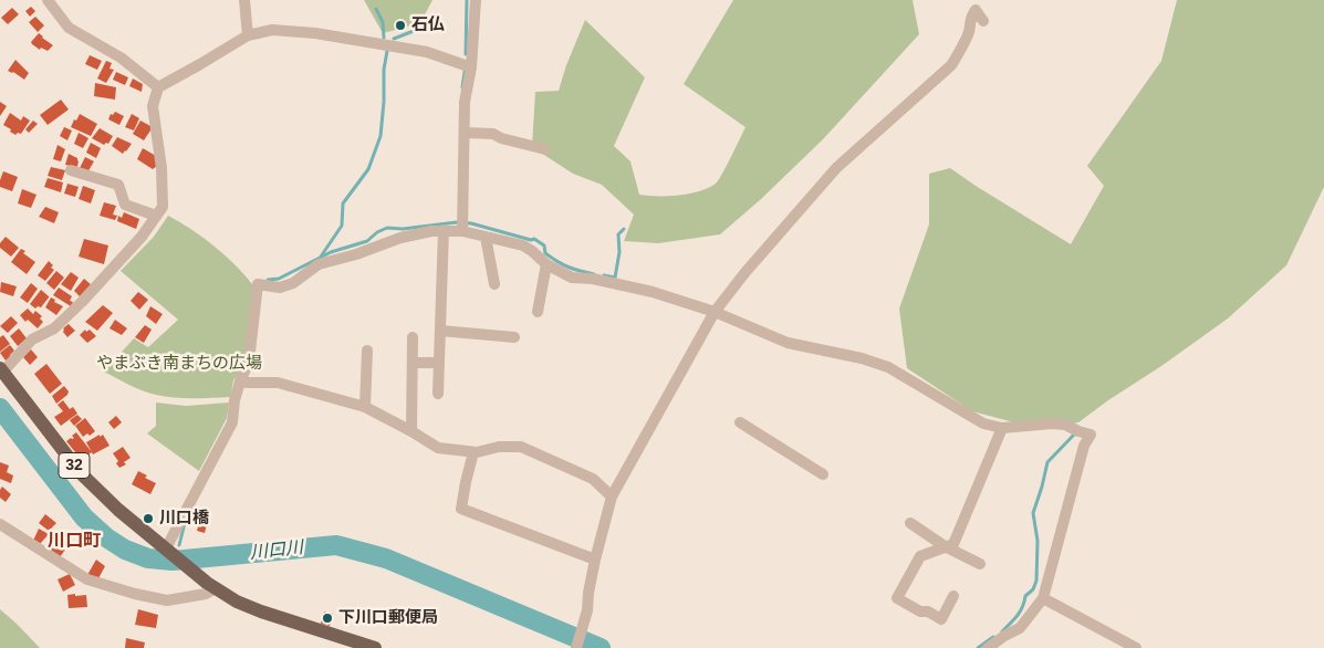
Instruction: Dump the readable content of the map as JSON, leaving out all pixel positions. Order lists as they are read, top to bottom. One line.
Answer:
{"streets":{"main road":["32"]},"districts":["川口町"],"water":["川口川"],"parks":["やまぶき南まちの広場"],"places":["石仏","川口橋","下川口郵便局"]}
